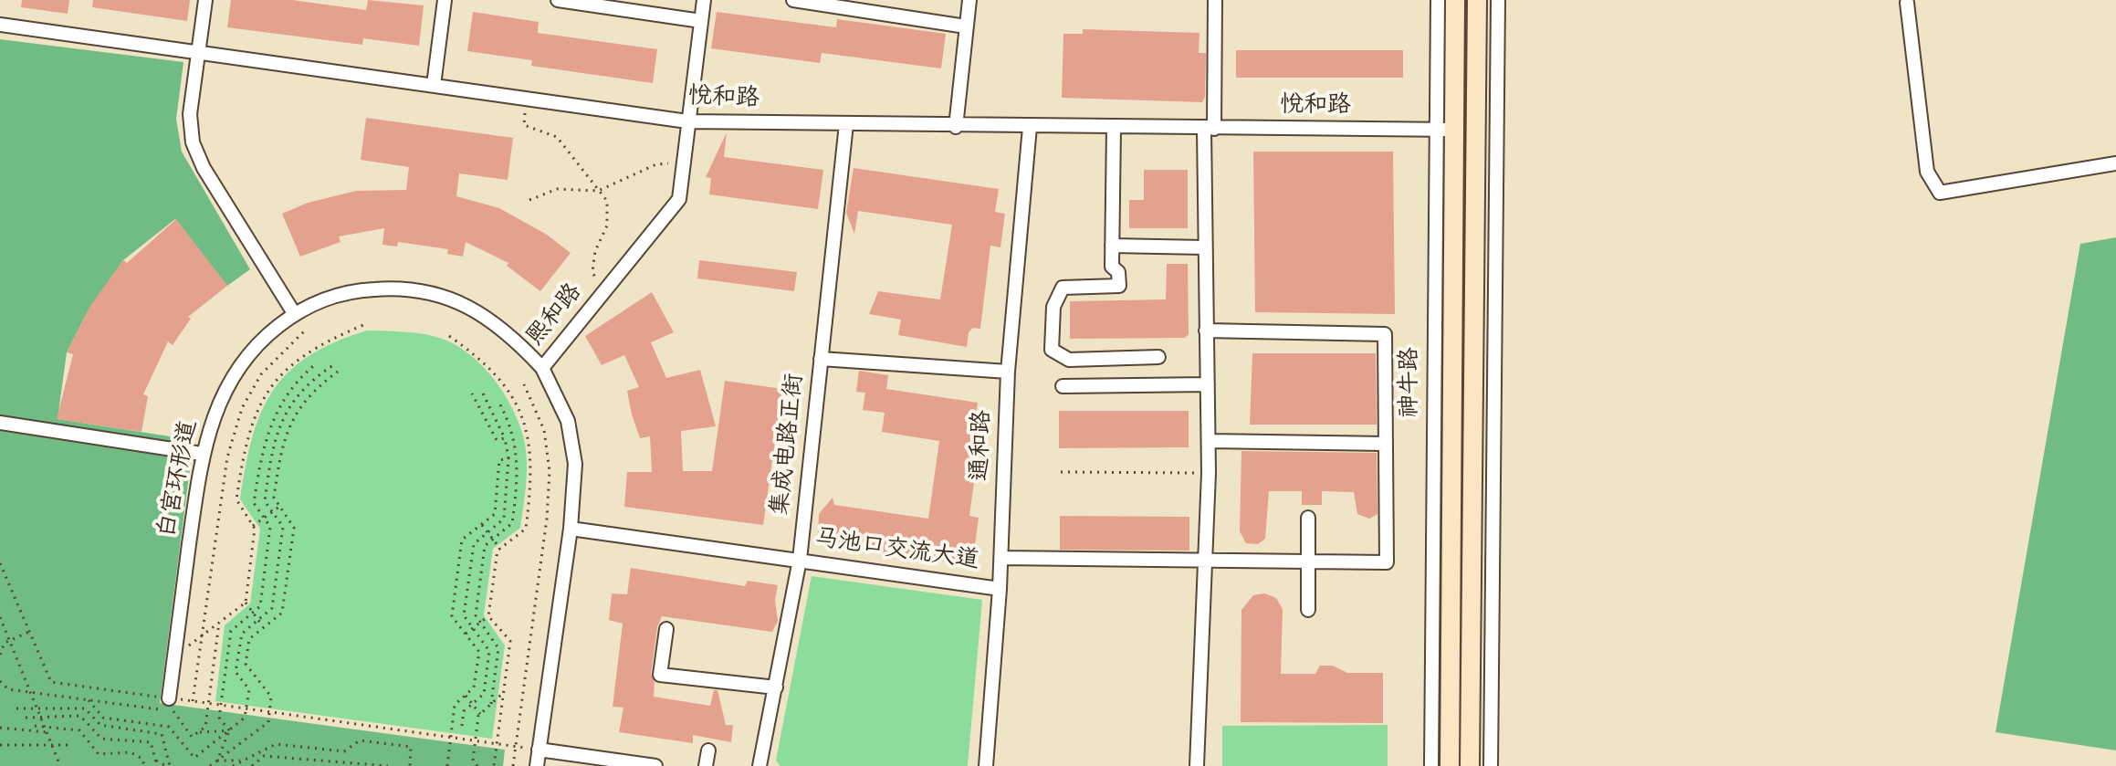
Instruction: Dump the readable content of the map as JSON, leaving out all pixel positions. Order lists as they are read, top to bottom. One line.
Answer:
{"streets":{"main road":["神牛路"],"street":["悦和路","熙和路","集成电路正街","通和路","白宫环形道","马池口交流大道"]},"crossings":[["悦和路","熙和路"],["悦和路","神牛路"],["悦和路","集成电路正街"],["悦和路","通和路"],["熙和路","白宫环形道"],["熙和路","马池口交流大道"],["集成电路正街","马池口交流大道"],["通和路","马池口交流大道"]]}
